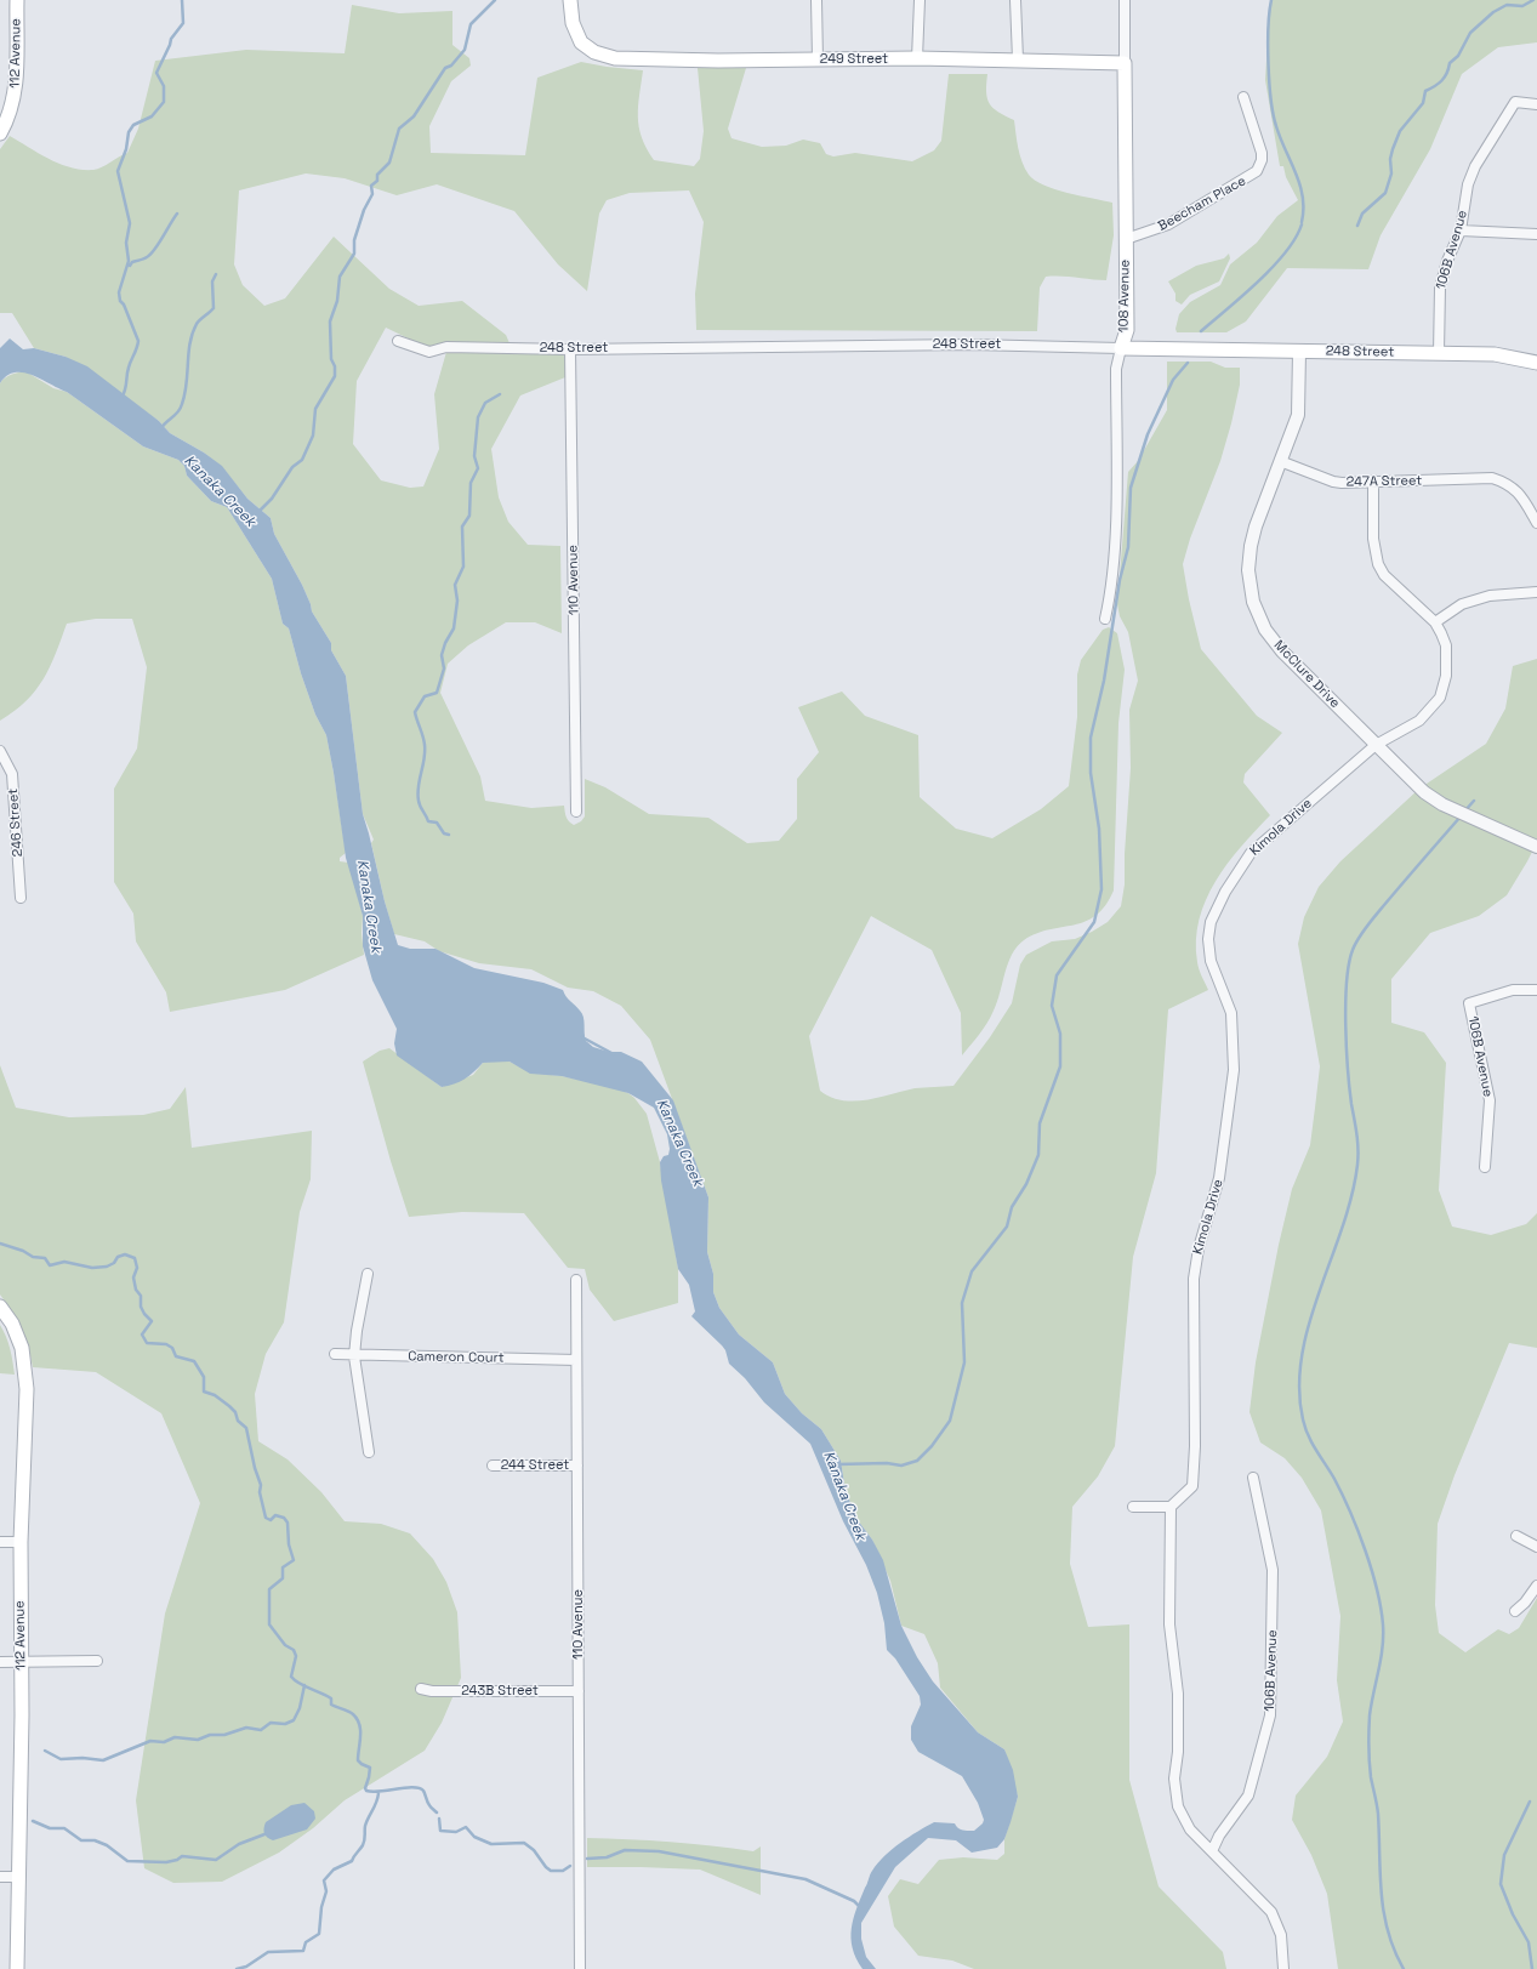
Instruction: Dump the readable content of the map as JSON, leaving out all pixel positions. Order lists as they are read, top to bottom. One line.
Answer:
{"streets":{"main road":["112 Avenue","249 Street","108 Avenue","248 Street"],"street":["Beecham Place","106B Avenue","247A Street","110 Avenue","McClure Drive","246 Street","Kimola Drive","Cameron Court","244 Street","243B Street"]},"crossings":[["249 Street","108 Avenue"],["Beecham Place","108 Avenue"],["106B Avenue","248 Street"],["108 Avenue","248 Street"],["248 Street","110 Avenue"],["248 Street","McClure Drive"],["247A Street","McClure Drive"],["247A Street","Kimola Drive"],["110 Avenue","Cameron Court"],["110 Avenue","244 Street"],["110 Avenue","243B Street"],["McClure Drive","Kimola Drive"]],"water":["Kanaka Creek"]}
